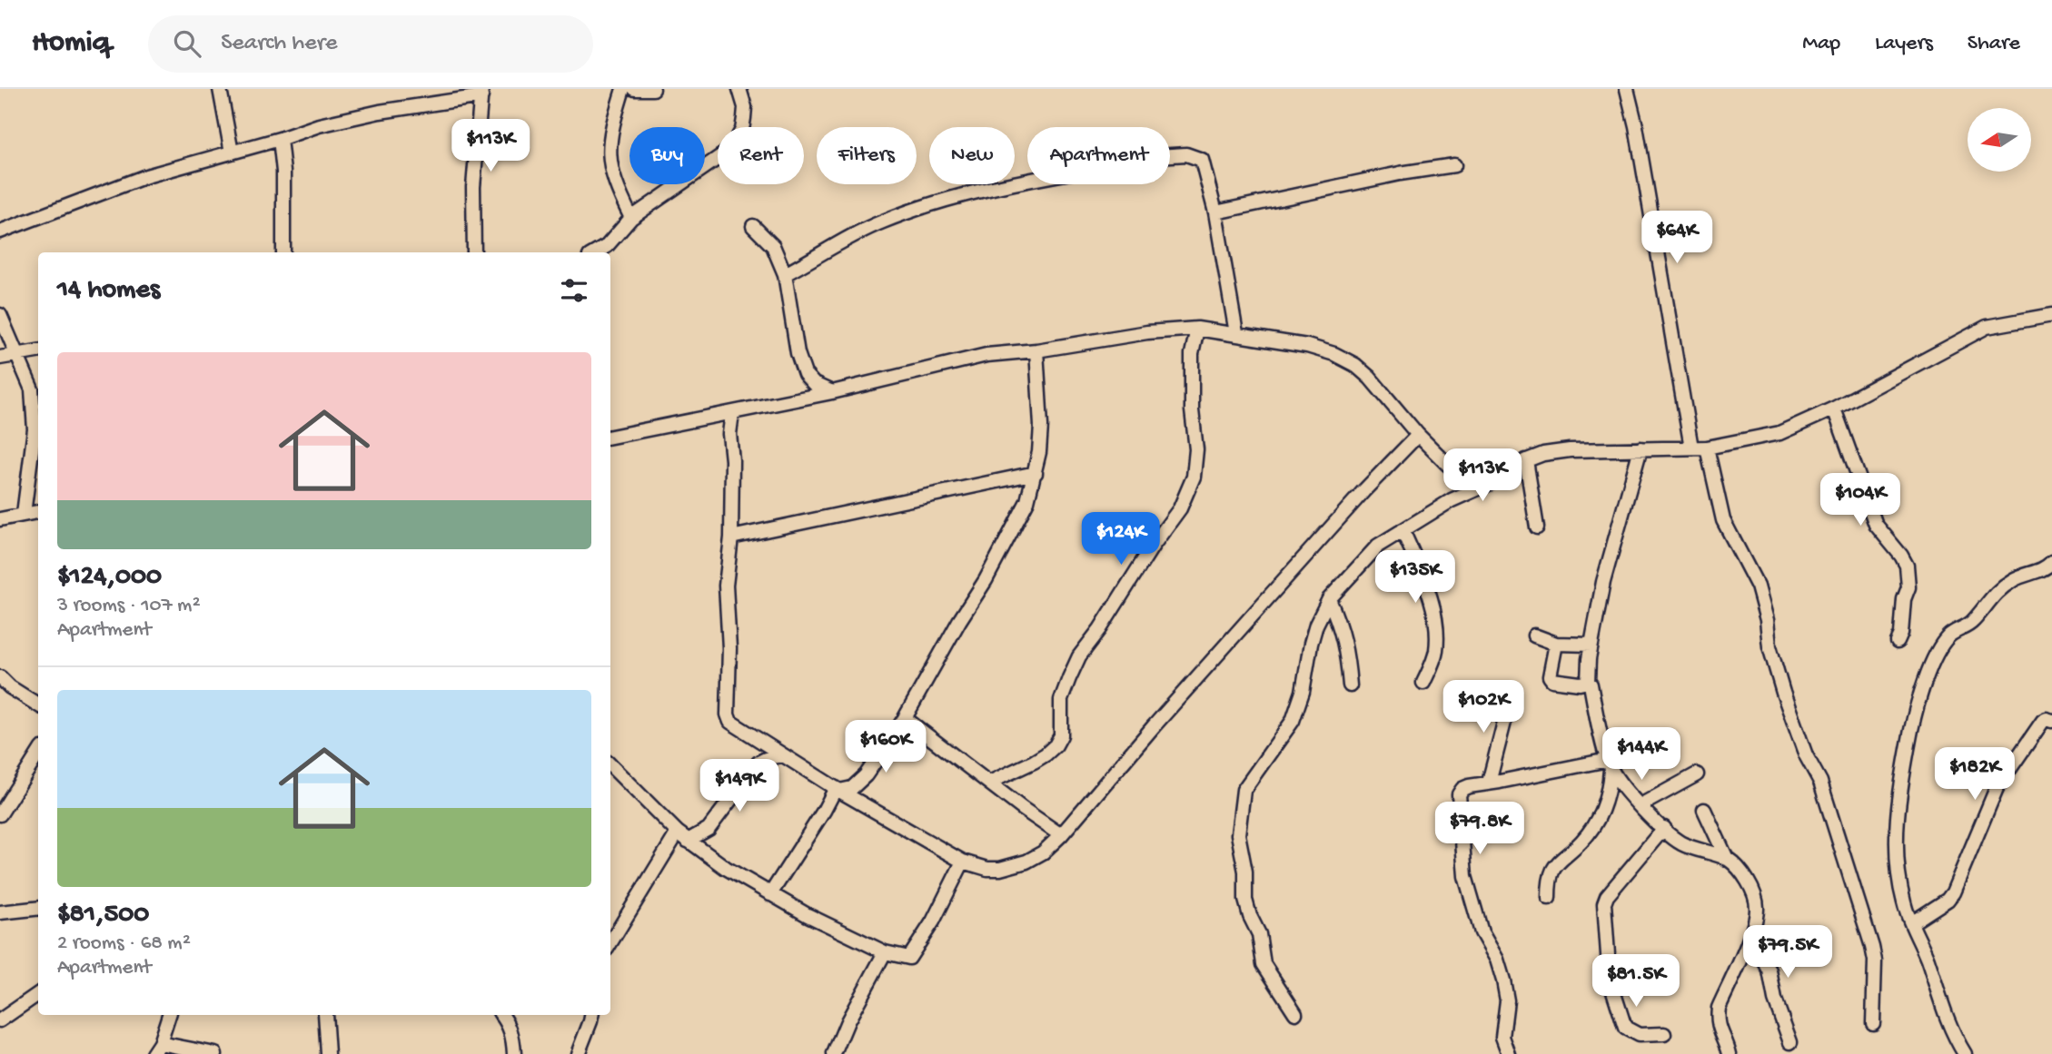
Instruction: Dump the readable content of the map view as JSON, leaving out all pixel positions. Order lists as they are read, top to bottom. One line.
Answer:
{"north":"left","page":{"header":"Homiq","search":"Search here","nav":["Map","Layers","Share"],"price":["$113K","$64K","$113K","$104K","$124K","$135K","$102K","$160K","$144K","$182K","$149K","$79.8K","$79.5K","$81.5K"],"chip":["Buy","Rent","Filters","New","Apartment"],"heading":"14 homes","list":[{"name":"$124,000","note":"3 rooms · 107 m² · Apartment"},{"name":"$81,500","note":"2 rooms · 68 m² · Apartment"}]}}
